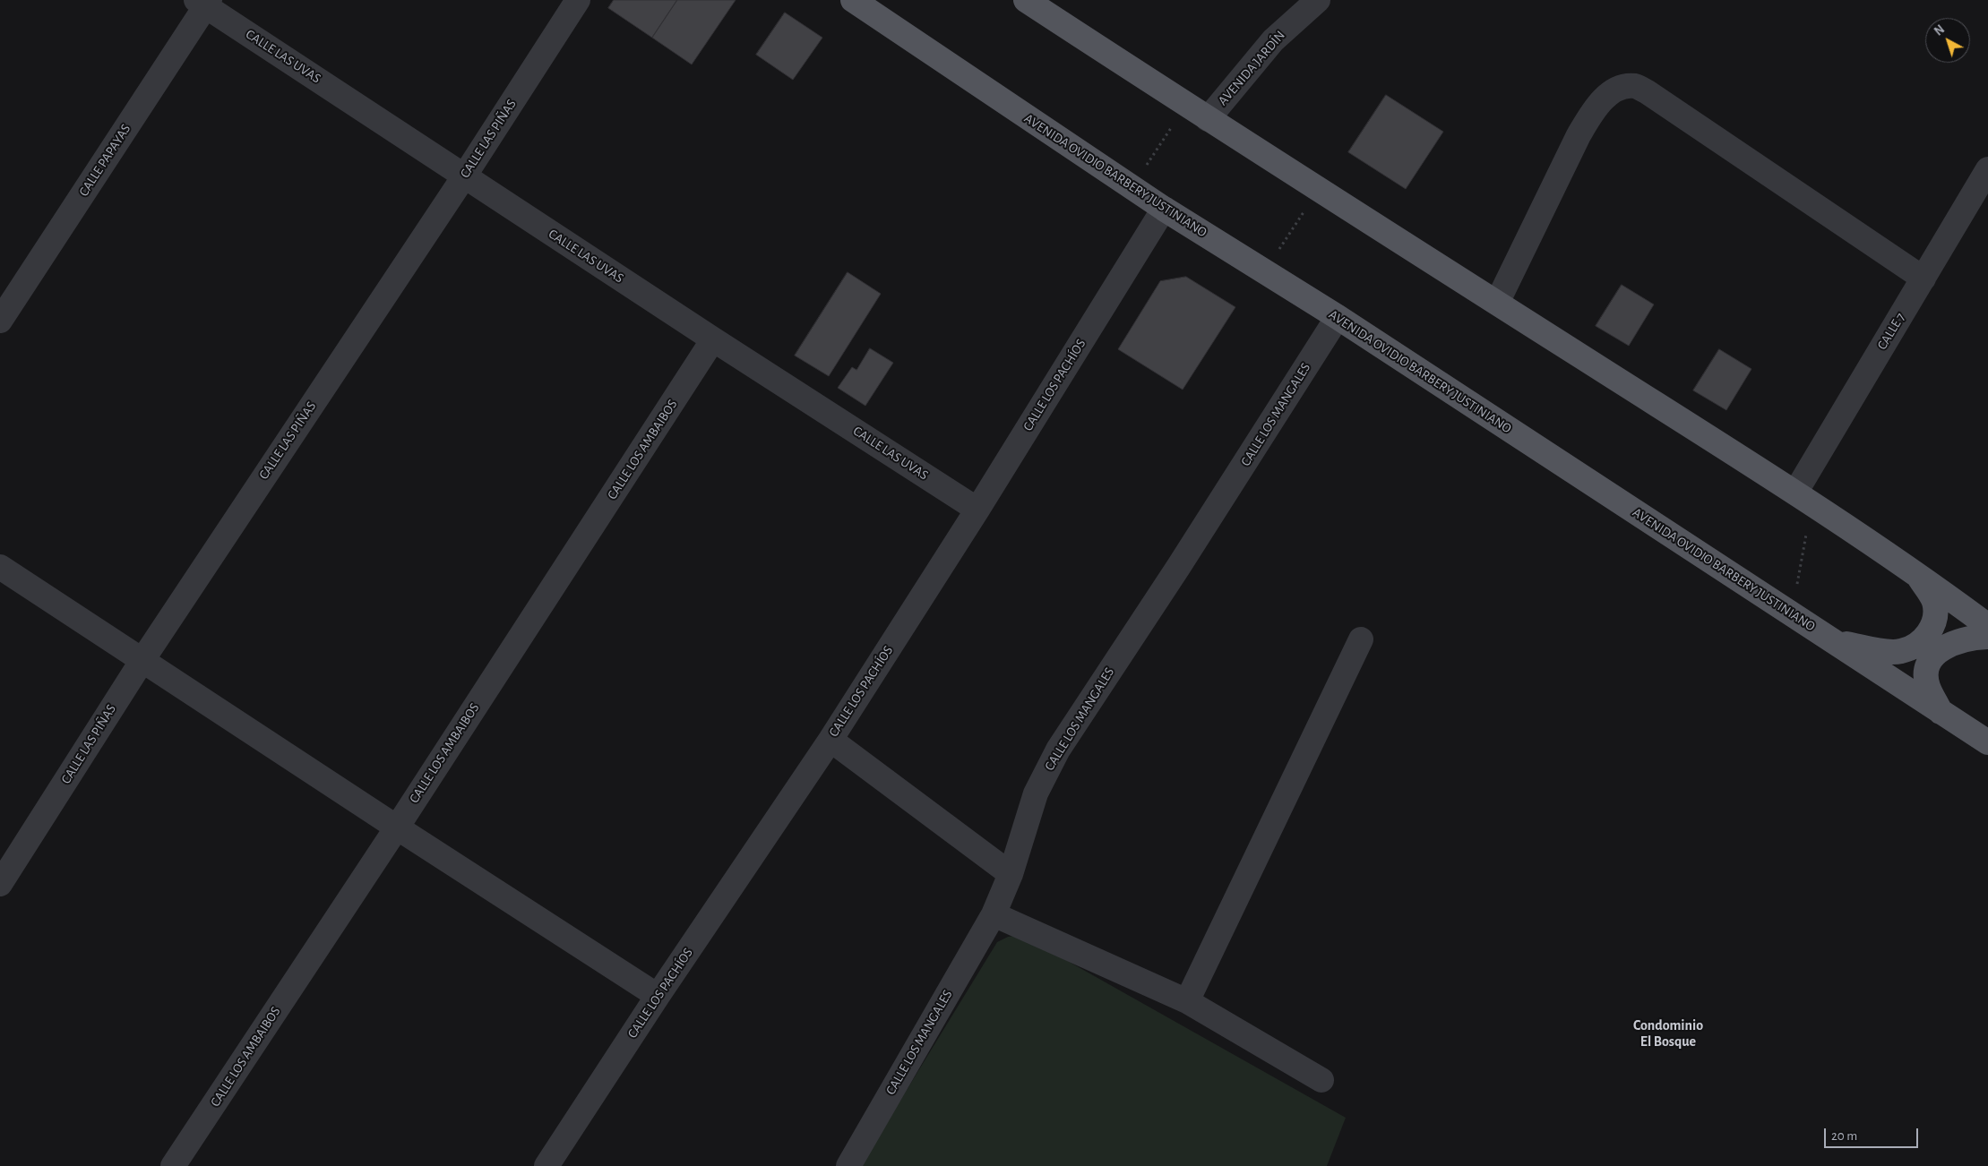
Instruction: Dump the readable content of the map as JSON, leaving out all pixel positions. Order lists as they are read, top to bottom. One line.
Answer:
{"streets":{"main road":["AVENIDA OVIDIO BARBERY JUSTINIANO"],"street":["CALLE LAS UVAS","AVENIDA JARDÍN","CALLE LAS PIÑAS","CALLE PAPAYAS","CALLE 7","CALLE LOS PACHÍOS","CALLE LOS MANGALES","CALLE LOS AMBAIBOS"]},"crossings":[["CALLE LAS UVAS","CALLE LAS PIÑAS"],["CALLE LAS UVAS","CALLE PAPAYAS"],["CALLE LAS UVAS","CALLE LOS PACHÍOS"],["CALLE LAS UVAS","CALLE LOS AMBAIBOS"],["AVENIDA OVIDIO BARBERY JUSTINIANO","CALLE LOS PACHÍOS"],["AVENIDA OVIDIO BARBERY JUSTINIANO","CALLE LOS MANGALES"]],"districts":["Condominio El Bosque"],"scale_bar":"20 m","north":"top left"}
